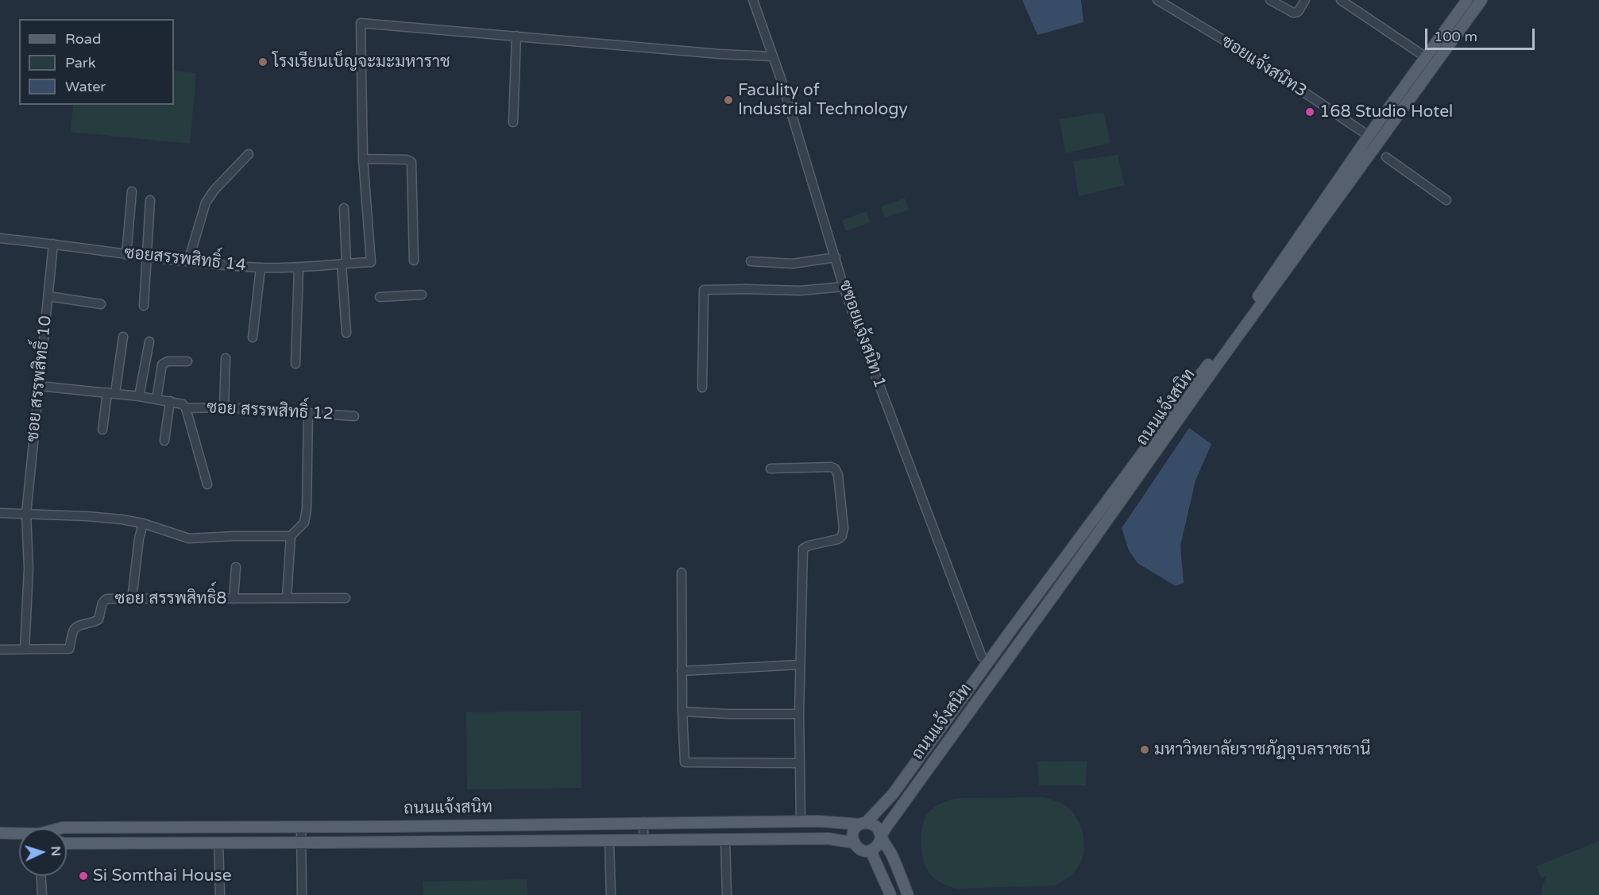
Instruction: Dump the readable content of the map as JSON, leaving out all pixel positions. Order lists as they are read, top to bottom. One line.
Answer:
{"streets":{"main road":["ถนนแจ้งสนิท"],"street":["ซอยแจ้งสนิท3","ซอยสรรพสิทธิ์ 14","ซซอยแจ้งสนิท 1","ซอย สรรพสิทธิ์ 10","ซอย สรรพสิทธิ์ 12","ซอย สรรพสิทธิ์8"]},"crossings":[["ซอยแจ้งสนิท3","ถนนแจ้งสนิท"],["ซอยสรรพสิทธิ์ 14","ซอย สรรพสิทธิ์ 10"],["ซซอยแจ้งสนิท 1","ถนนแจ้งสนิท"],["ซอย สรรพสิทธิ์ 10","ซอย สรรพสิทธิ์ 12"],["ซอย สรรพสิทธิ์ 10","ซอย สรรพสิทธิ์8"]],"places":["โรงเรียนเบ็ญจะมะมหาราช","Faculity of Industrial Technology","168 Studio Hotel","มหาวิทยาลัยราชภัฏอุบลราชธานี","Si Somthai House"],"legend":["Road","Park","Water"],"scale_bar":"100 m","north":"right"}
